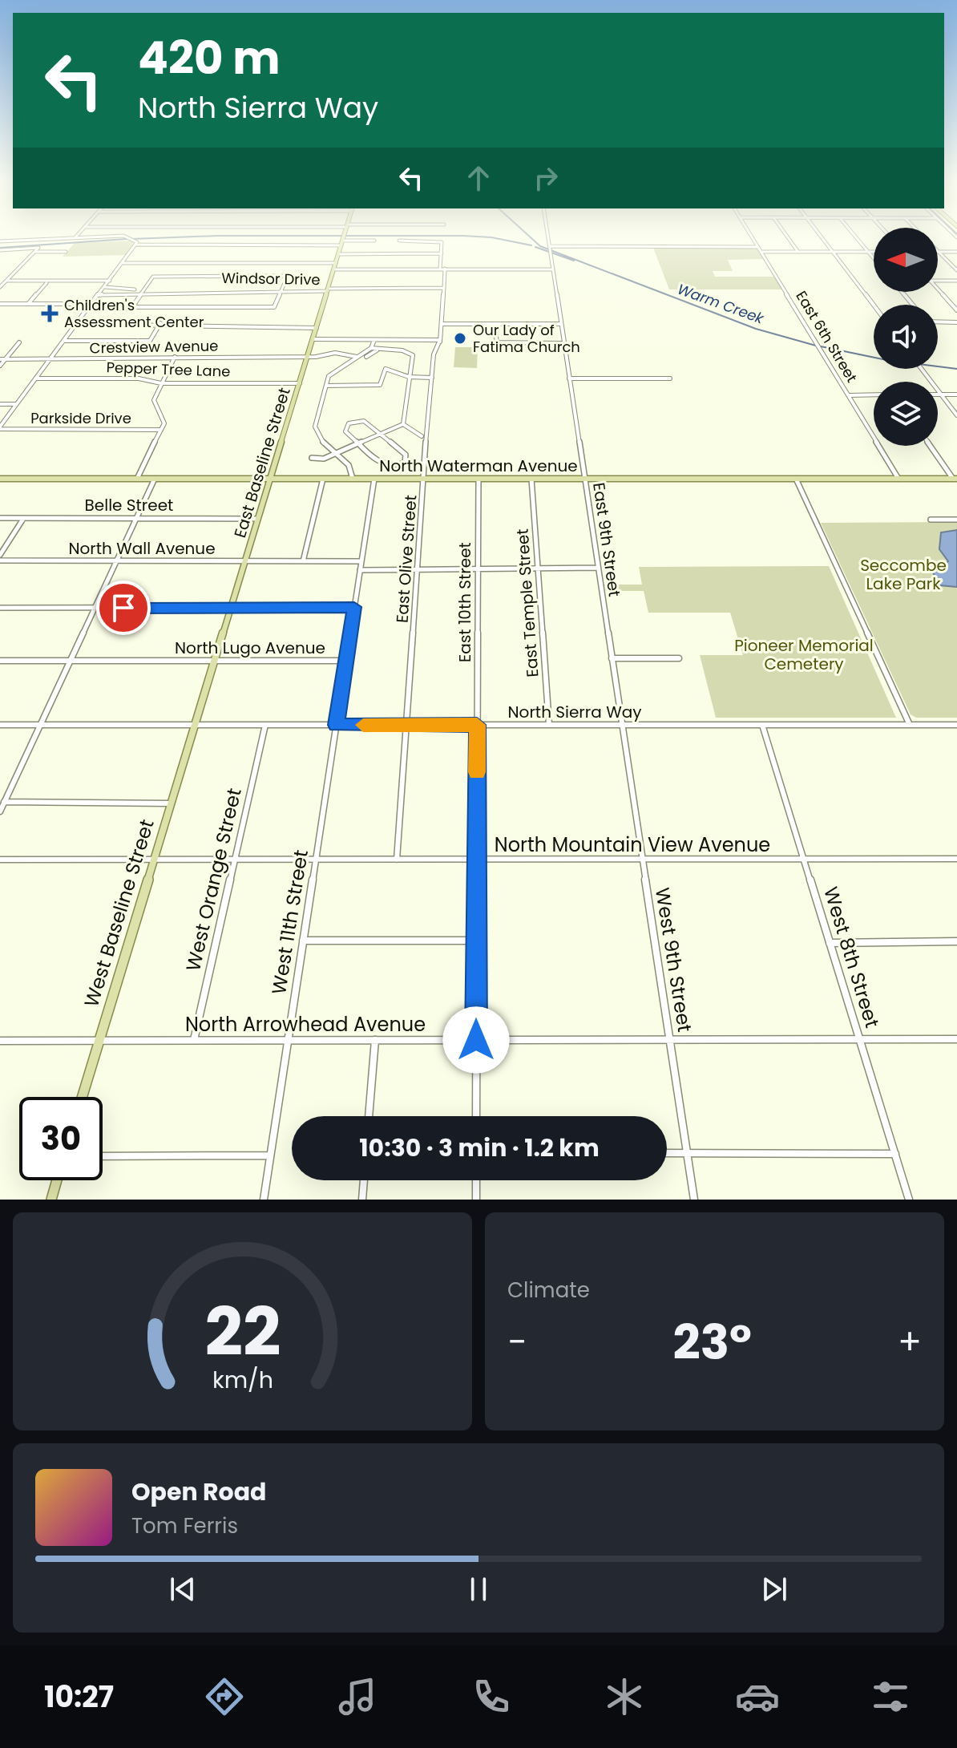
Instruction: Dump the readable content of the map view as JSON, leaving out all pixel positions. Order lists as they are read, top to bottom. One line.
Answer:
{"streets":{"main road":["East Baseline Street","North Waterman Avenue","West Baseline Street"],"street":["Windsor Drive","East 6th Street","Crestview Avenue","Pepper Tree Lane","Parkside Drive","Belle Street","East 9th Street","North Wall Avenue","East Olive Street","East 10th Street","East Temple Street","North Lugo Avenue","North Sierra Way","North Mountain View Avenue","West Orange Street","West 11th Street","West 8th Street","West 9th Street","North Arrowhead Avenue"]},"crossings":[["Windsor Drive","East Baseline Street"],["Windsor Drive","East Olive Street"],["East 6th Street","North Waterman Avenue"],["Crestview Avenue","East Baseline Street"],["Pepper Tree Lane","East Baseline Street"],["East Baseline Street","North Waterman Avenue"],["East Baseline Street","Belle Street"],["East Baseline Street","North Wall Avenue"],["East Baseline Street","North Lugo Avenue"],["East Baseline Street","North Sierra Way"],["East Baseline Street","West Baseline Street"],["North Waterman Avenue","East 9th Street"],["North Waterman Avenue","East Olive Street"],["North Waterman Avenue","East 10th Street"],["North Waterman Avenue","East Temple Street"],["North Waterman Avenue","West 11th Street"],["East 9th Street","North Sierra Way"],["East 9th Street","West 9th Street"],["North Wall Avenue","West 11th Street"],["East Olive Street","North Sierra Way"],["East Olive Street","North Mountain View Avenue"],["East 10th Street","North Sierra Way"],["East 10th Street","North Mountain View Avenue"],["East 10th Street","North Arrowhead Avenue"],["East Temple Street","North Sierra Way"],["North Lugo Avenue","West 11th Street"],["North Sierra Way","West Orange Street"],["North Sierra Way","West Baseline Street"],["North Sierra Way","West 11th Street"],["North Sierra Way","West 8th Street"],["North Sierra Way","West 9th Street"],["North Mountain View Avenue","West Orange Street"],["North Mountain View Avenue","West Baseline Street"],["North Mountain View Avenue","West 11th Street"],["North Mountain View Avenue","West 8th Street"],["North Mountain View Avenue","West 9th Street"],["West Orange Street","North Arrowhead Avenue"],["West Baseline Street","North Arrowhead Avenue"],["West 11th Street","North Arrowhead Avenue"],["West 8th Street","North Arrowhead Avenue"],["West 9th Street","North Arrowhead Avenue"]],"water":["Warm Creek"],"parks":["Seccombe Lake Park","Pioneer Memorial Cemetery"],"places":{"health":["Children's Assessment Center"],"other":["Our Lady of Fatima Church"]},"north":"left","page":{"turn":["420 m","North Sierra Way"],"limit":"30","trip":"10:30 · 3 min · 1.2 km","tile":"Climate","heat":["−","23°","+"],"song":["Open Road","Tom Ferris"],"tabs":"10:27","gauge":["22","km/h"]}}
